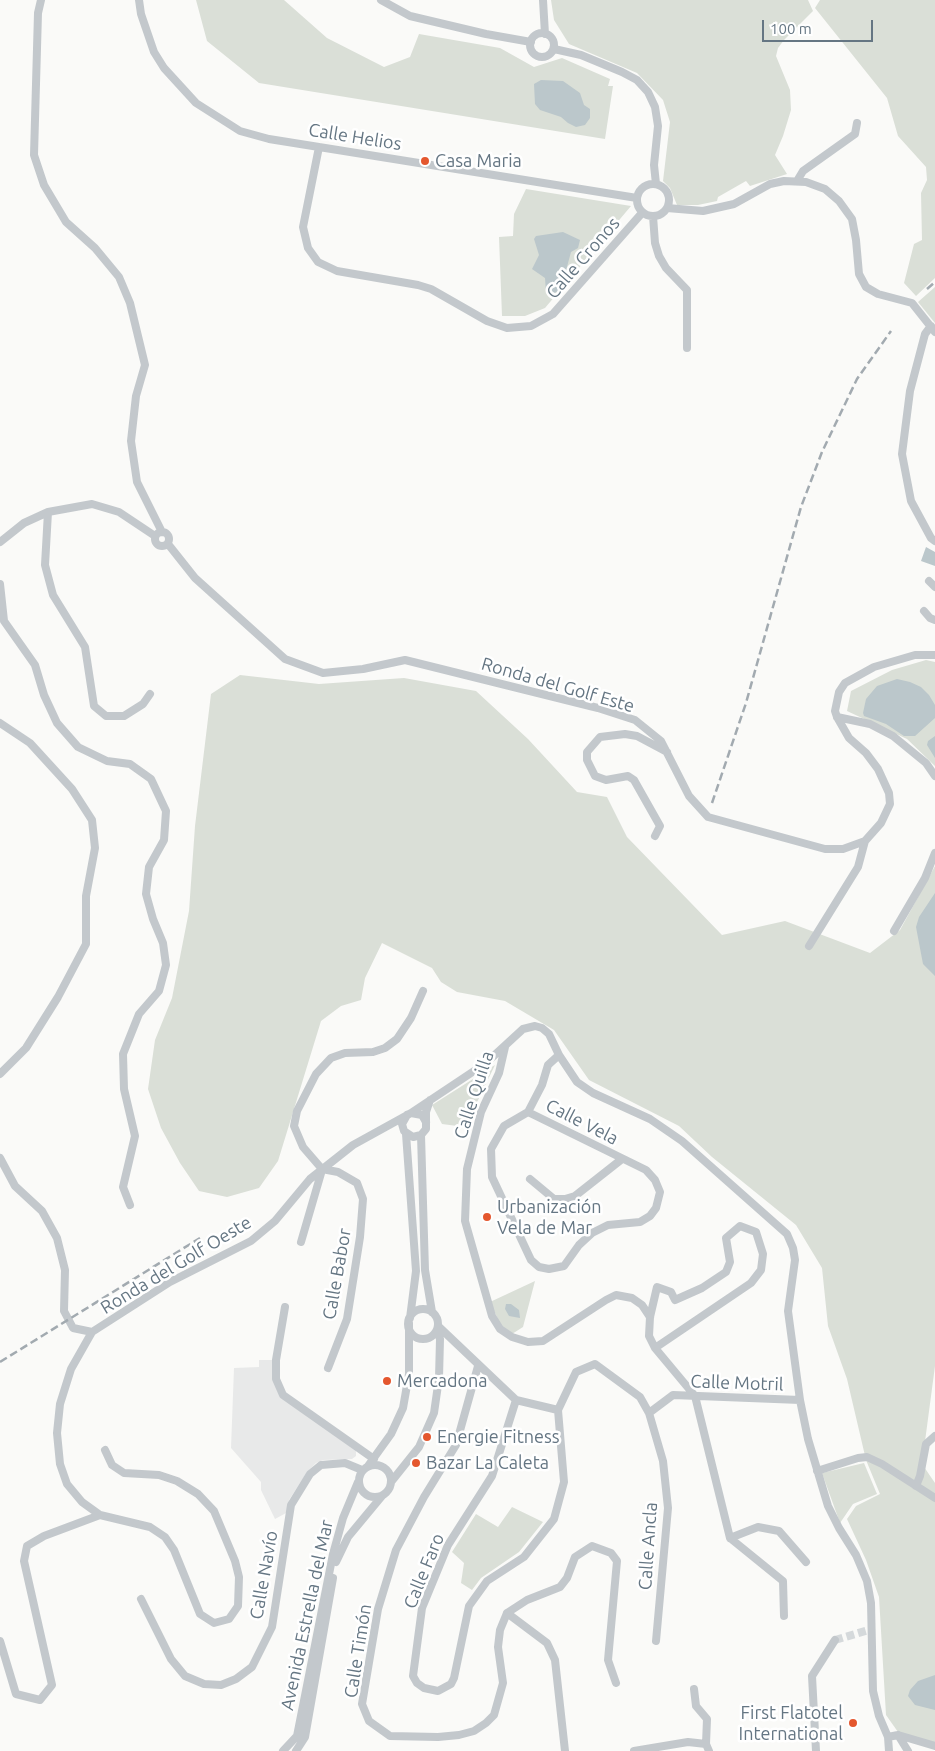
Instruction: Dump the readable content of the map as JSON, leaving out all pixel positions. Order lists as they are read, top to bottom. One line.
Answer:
{"streets":{"street":["Calle Helios","Calle Cronos","Ronda del Golf Este","Calle Quilla","Calle Vela","Ronda del Golf Oeste","Calle Babor","Calle Motril","Calle Ancla","Calle Faro","Calle Navío","Avenida Estrella del Mar","Calle Timón"]},"crossings":[["Calle Helios","Calle Cronos"],["Calle Quilla","Ronda del Golf Oeste"],["Calle Vela","Ronda del Golf Oeste"],["Ronda del Golf Oeste","Calle Babor"],["Ronda del Golf Oeste","Calle Motril"],["Calle Motril","Calle Ancla"],["Calle Ancla","Calle Faro"],["Calle Navío","Avenida Estrella del Mar"]],"places":["Casa Maria","Urbanización Vela de Mar","Mercadona","Energie Fitness","Bazar La Caleta","First Flatotel International"],"scale_bar":"100 m"}
